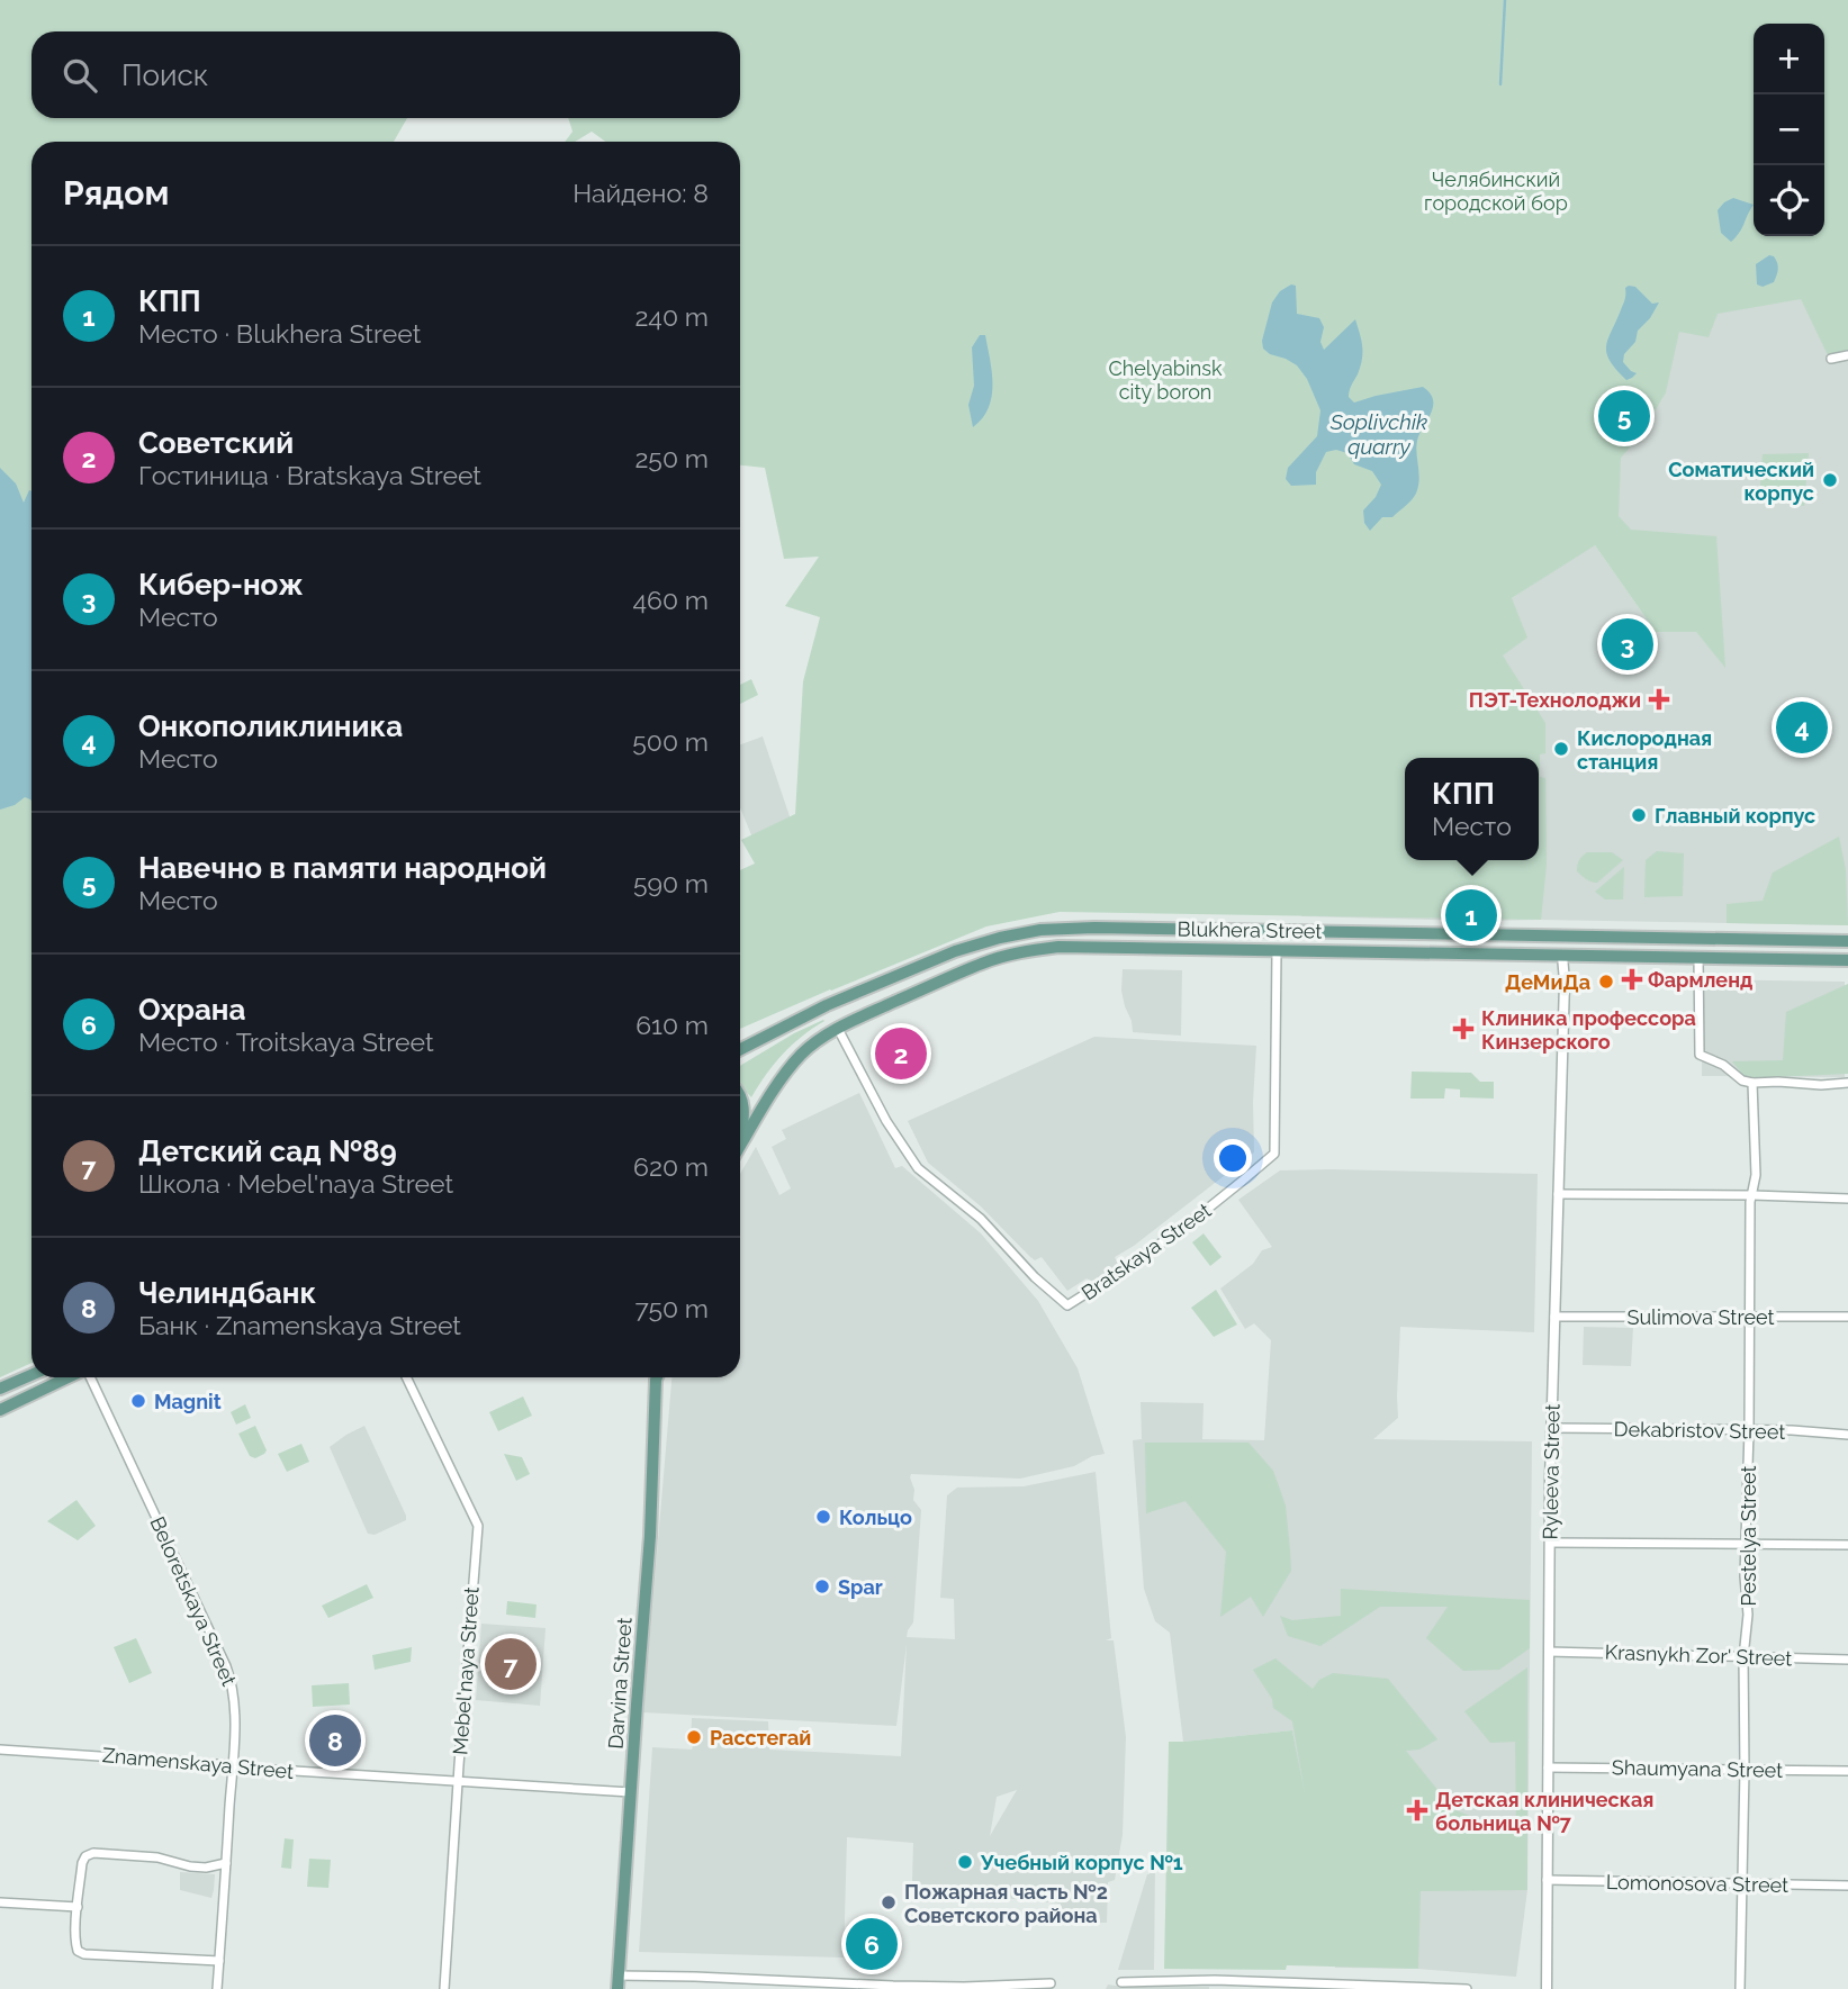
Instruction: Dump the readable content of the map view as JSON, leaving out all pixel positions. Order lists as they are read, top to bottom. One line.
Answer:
{"streets":{"main road":["Blukhera Street","Darvina Street"],"street":["Bratskaya Street","Sulimova Street","Dekabristov Street","Ryleeva Street","Pestelya Street","Beloretskaya Street","Krasnykh Zor' Street","Mebel'naya Street","Znamenskaya Street","Shaumyana Street","Lomonosova Street"]},"crossings":[["Blukhera Street","Bratskaya Street"],["Blukhera Street","Ryleeva Street"],["Sulimova Street","Ryleeva Street"],["Sulimova Street","Pestelya Street"],["Dekabristov Street","Ryleeva Street"],["Dekabristov Street","Pestelya Street"],["Ryleeva Street","Krasnykh Zor' Street"],["Ryleeva Street","Shaumyana Street"],["Ryleeva Street","Lomonosova Street"],["Pestelya Street","Krasnykh Zor' Street"],["Pestelya Street","Shaumyana Street"],["Pestelya Street","Lomonosova Street"],["Beloretskaya Street","Znamenskaya Street"],["Mebel'naya Street","Znamenskaya Street"],["Darvina Street","Znamenskaya Street"]],"water":["Soplivchik quarry"],"parks":["Челябинский городской бор","Chelyabinsk city boron"],"places":{"other":["Соматический корпус","Кислородная станция","Главный корпус","ДеМиДа","Magnit","Кольцо","Spar","Расстегай","Учебный корпус №1","Пожарная часть №2 Советского района"],"health":["ПЭТ-Технолоджи","Фармленд","Клиника профессора Кинзерского","Детская клиническая больница №7"]},"page":{"map_buttons":["+","−"],"search":"Поиск","heading":["Рядом","Найдено: 8"],"list":[{"mark":"1","name":"КПП","note":"Место · Blukhera Street","value":"240 m"},{"mark":"2","name":"Советский","note":"Гостиница · Bratskaya Street","value":"250 m"},{"mark":"3","name":"Кибер-нож","note":"Место","value":"460 m"},{"mark":"4","name":"Онкополиклиника","note":"Место","value":"500 m"},{"mark":"5","name":"Навечно в памяти народной","note":"Место","value":"590 m"},{"mark":"6","name":"Охрана","note":"Место · Troitskaya Street","value":"610 m"},{"mark":"7","name":"Детский сад №89","note":"Школа · Mebel'naya Street","value":"620 m"},{"mark":"8","name":"Челиндбанк","note":"Банк · Znamenskaya Street","value":"750 m"}],"pins":["5","3","4","1","2","7","8","6"],"popup":["КПП","Место"]}}
